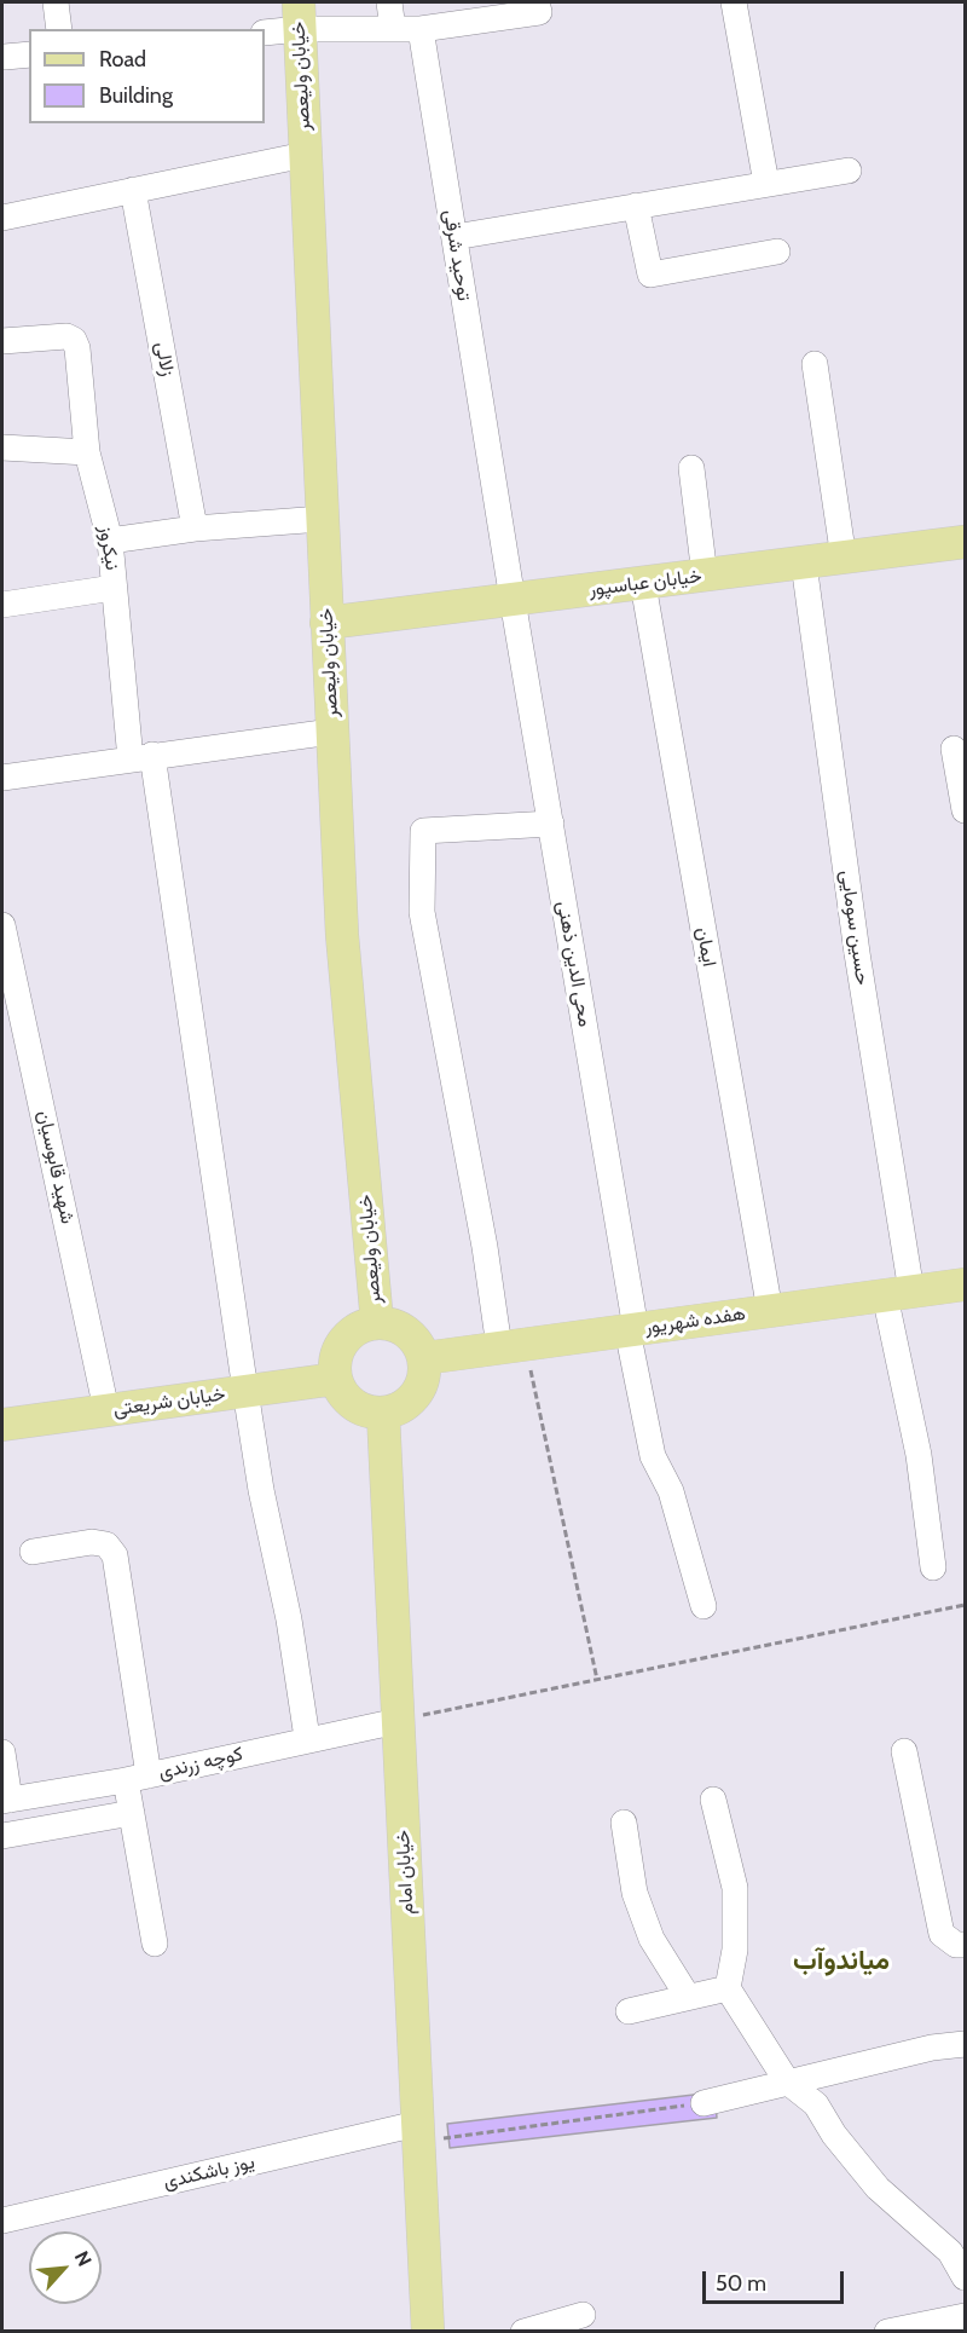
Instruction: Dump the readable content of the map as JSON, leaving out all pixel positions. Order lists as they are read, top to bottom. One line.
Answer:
{"streets":{"main road":["خیابان ولیعصر","خیابان عباسپور","هفده شهریور","خیابان شریعتی","خیابان امام"],"street":["توحید شرقی","زلالی","نیکروز","حسین سومایی","ایمان","محی الدین ذهنی","شهید قابوسیان","کوچه زرندی","یوز باشکندی"]},"crossings":[["خیابان ولیعصر","خیابان عباسپور"],["خیابان ولیعصر","هفده شهریور"],["خیابان ولیعصر","خیابان شریعتی"],["خیابان ولیعصر","خیابان امام"],["توحید شرقی","خیابان عباسپور"],["توحید شرقی","محی الدین ذهنی"],["نیکروز","خیابان شریعتی"],["نیکروز","کوچه زرندی"],["خیابان عباسپور","حسین سومایی"],["خیابان عباسپور","ایمان"],["خیابان عباسپور","محی الدین ذهنی"],["حسین سومایی","هفده شهریور"],["ایمان","هفده شهریور"],["محی الدین ذهنی","هفده شهریور"],["شهید قابوسیان","خیابان شریعتی"],["هفده شهریور","خیابان شریعتی"],["هفده شهریور","خیابان امام"],["خیابان شریعتی","خیابان امام"],["کوچه زرندی","خیابان امام"],["خیابان امام","یوز باشکندی"]],"districts":["میاندوآب"],"legend":["Road","Building"],"scale_bar":"50 m","north":"top right"}
